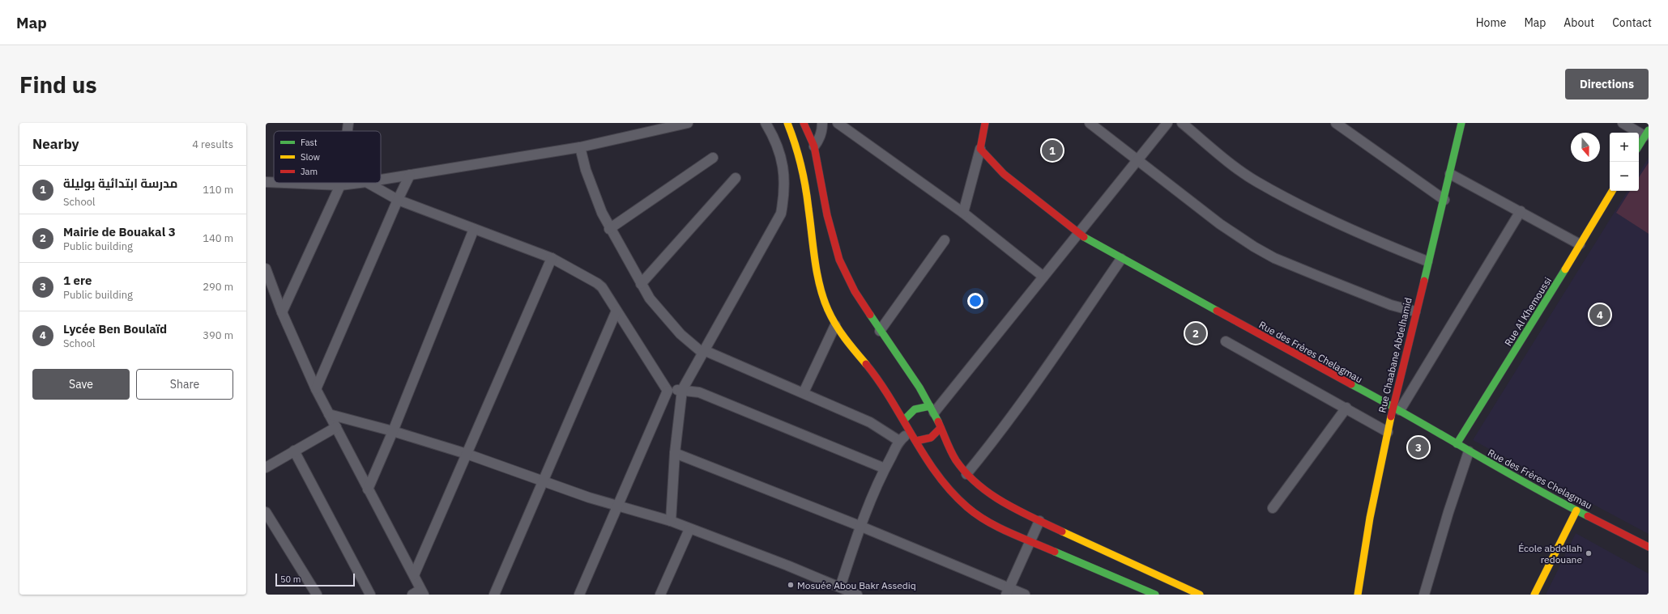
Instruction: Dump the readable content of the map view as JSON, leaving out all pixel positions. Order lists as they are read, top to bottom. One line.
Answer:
{"streets":{"main road":["Rue Al Khemoussi","Rue des Frères Chelagmau","Rue Chaabane Abdelhamid"]},"crossings":[["Rue Al Khemoussi","Rue des Frères Chelagmau"],["Rue des Frères Chelagmau","Rue Chaabane Abdelhamid"]],"places":["École abdellah redouane","Mosuée Abou Bakr Assediq"],"legend":["Fast","Slow","Jam"],"scale_bar":"50 m","north":"bottom","page":{"header":"Map","nav":["Home","Map","About","Contact"],"buttons":["Directions",["Save","Share"]],"title":"Find us","heading":["Nearby","4 results"],"map_buttons":["+","−"],"pins":["1","4","2","3"],"list":[{"mark":"1","name":"مدرسة ابتدائية بوليلة","note":"School","value":"110 m"},{"mark":"2","name":"Mairie de Bouakal 3","note":"Public building","value":"140 m"},{"mark":"3","name":"1 ere","note":"Public building","value":"290 m"},{"mark":"4","name":"Lycée Ben Boulaïd","note":"School","value":"390 m"}],"scale":"50 m"}}
